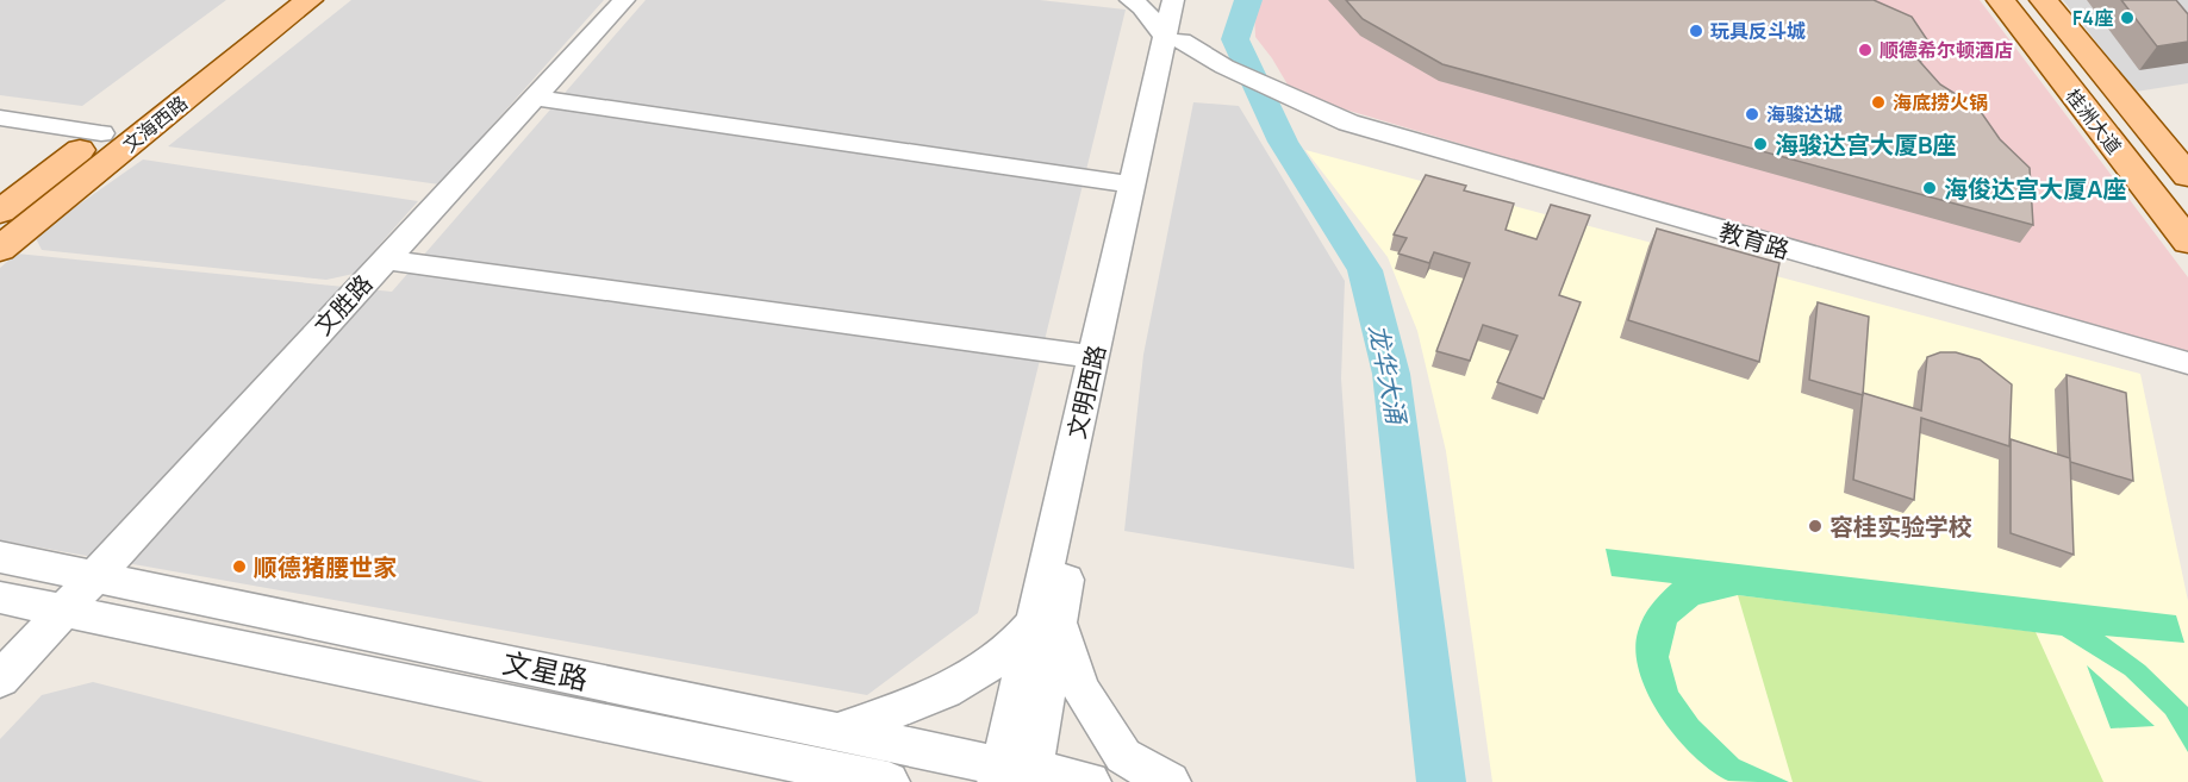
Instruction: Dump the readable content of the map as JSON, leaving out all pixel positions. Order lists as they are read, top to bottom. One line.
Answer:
{"streets":{"main road":["桂洲大道","文海西路"],"street":["教育路","文胜路","文明西路","文星路"]},"crossings":[["教育路","文明西路"],["文胜路","文星路"],["文明西路","文星路"]],"water":["龙华大涌"],"places":["F4座","玩具反斗城","顺德希尔顿酒店","海底捞火锅","海骏达城","海骏达宫大厦B座","海俊达宫大厦A座","容桂实验学校","顺德猪腰世家"]}
